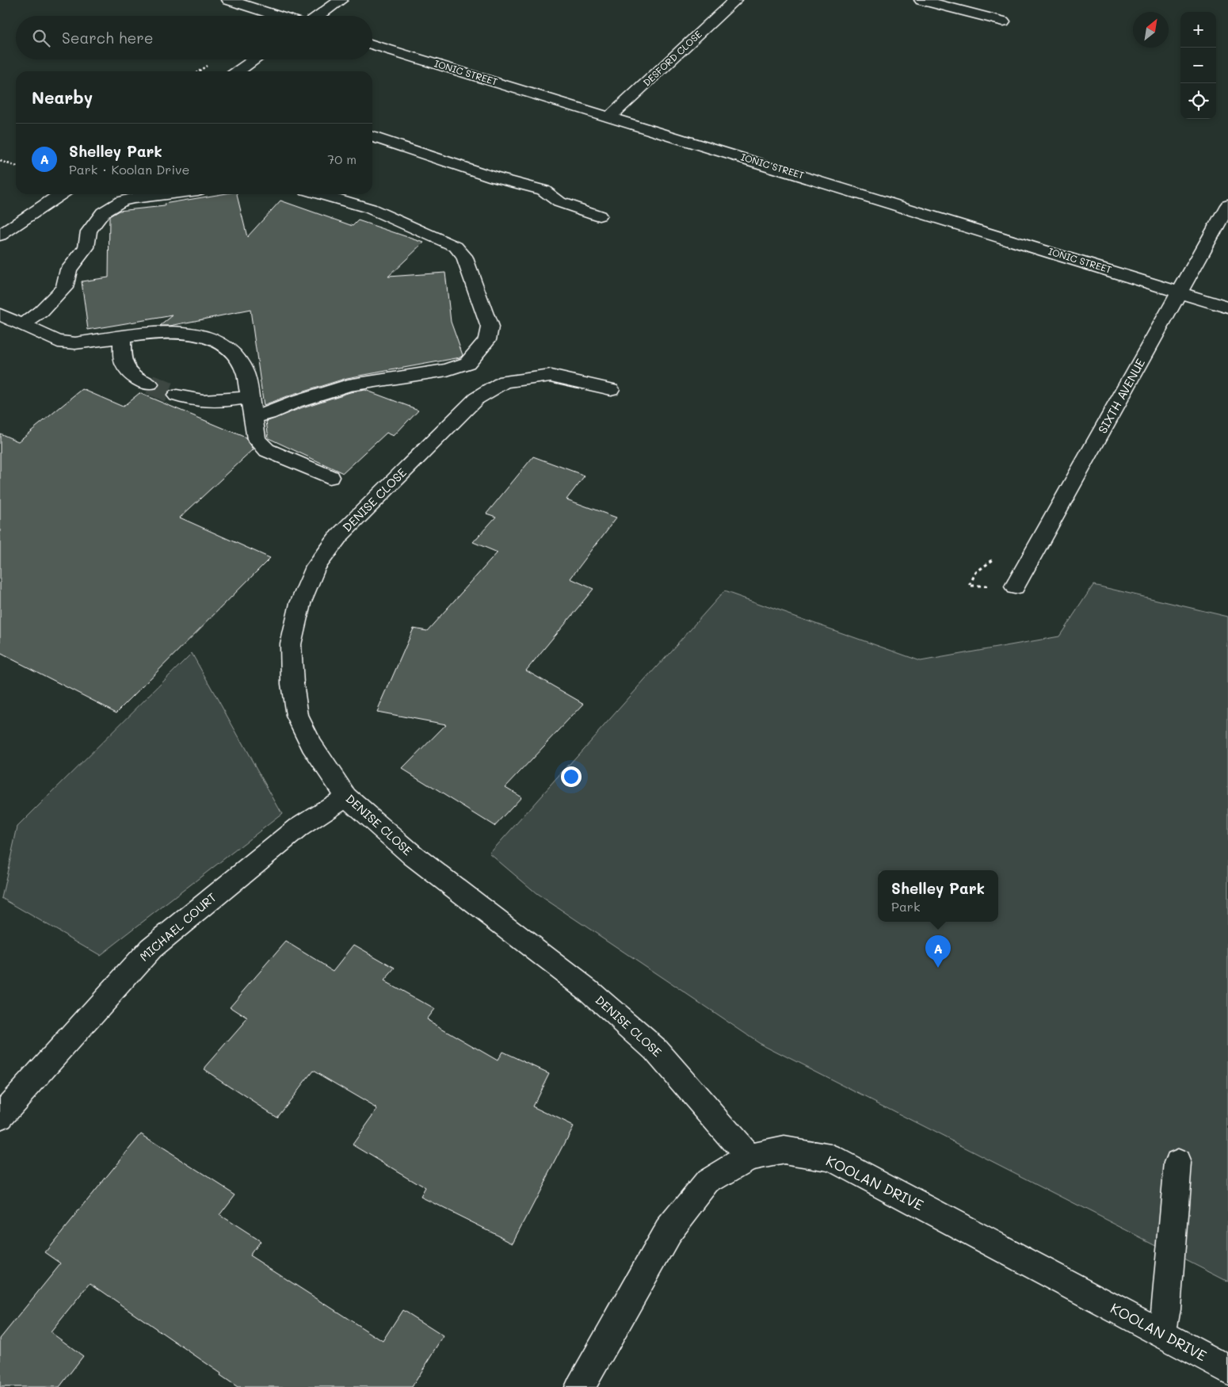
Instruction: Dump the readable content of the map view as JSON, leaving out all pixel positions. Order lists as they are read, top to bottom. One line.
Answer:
{"streets":{"street":["DESFORD CLOSE","IONIC STREET","SIXTH AVENUE","DENISE CLOSE","MICHAEL COURT","KOOLAN DRIVE"]},"crossings":[["DESFORD CLOSE","IONIC STREET"],["IONIC STREET","SIXTH AVENUE"],["DENISE CLOSE","MICHAEL COURT"],["DENISE CLOSE","KOOLAN DRIVE"]],"north":"top right","page":{"map_buttons":["+","−"],"search":"Search here","heading":"Nearby","list":[{"mark":"A","name":"Shelley Park","note":"Park · Koolan Drive","value":"70 m"}],"popup":["Shelley Park","Park"],"pins":"A"}}
